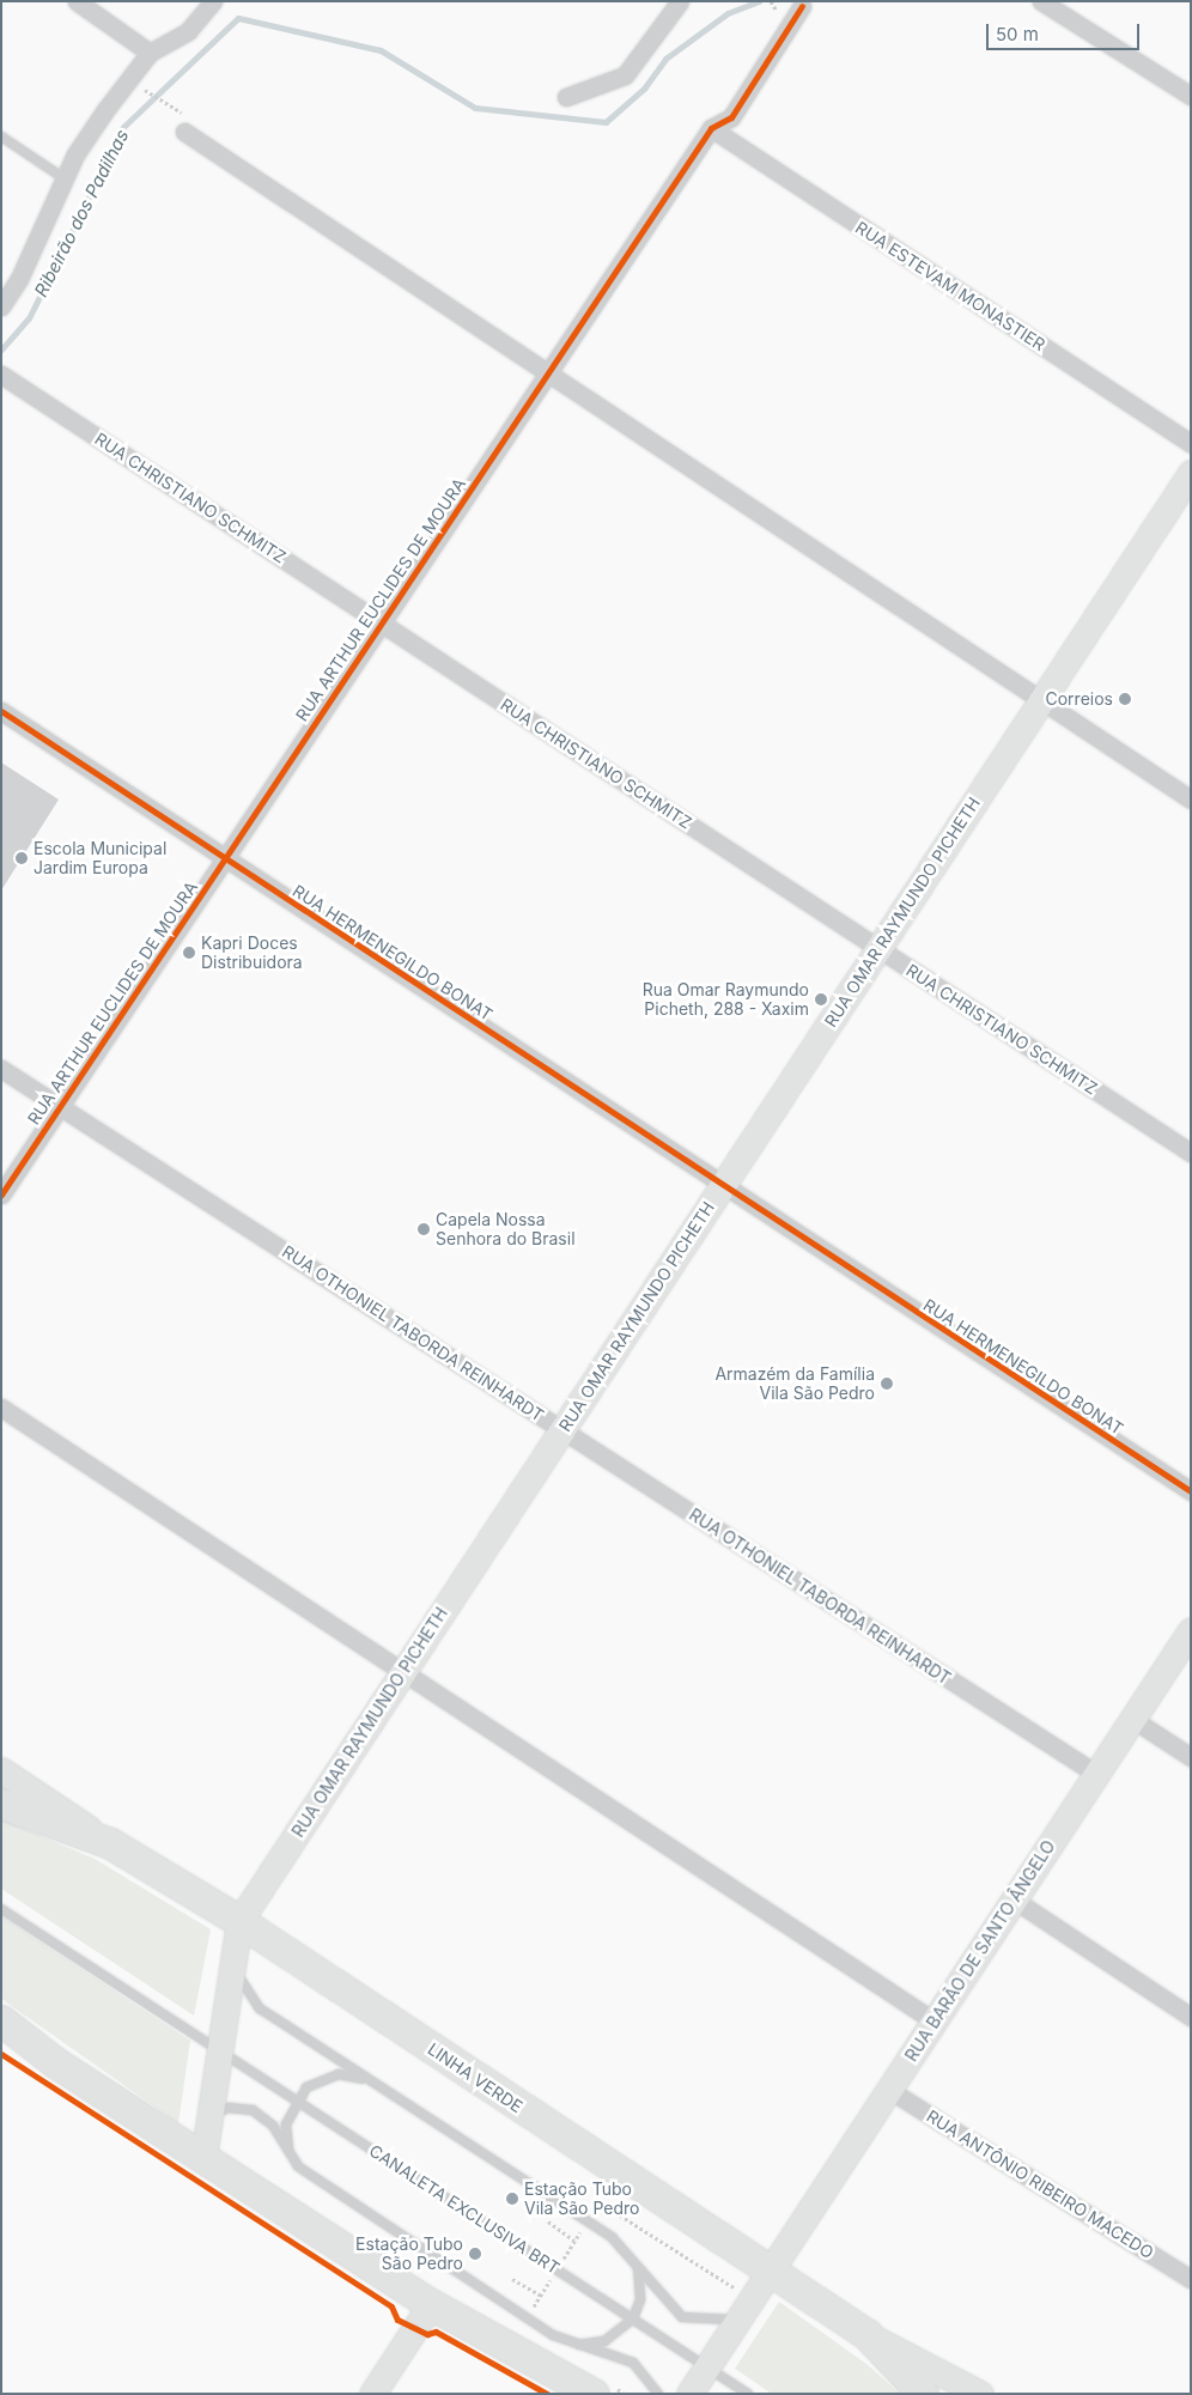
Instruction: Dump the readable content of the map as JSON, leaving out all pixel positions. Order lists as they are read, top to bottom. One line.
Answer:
{"streets":{"highway":["LINHA VERDE"],"main road":["RUA OMAR RAYMUNDO PICHETH","RUA BARÃO DE SANTO ÂNGELO"],"street":["RUA ESTEVAM MONASTIER","RUA CHRISTIANO SCHMITZ","RUA ARTHUR EUCLIDES DE MOURA","RUA HERMENEGILDO BONAT","RUA OTHONIEL TABORDA REINHARDT","RUA ANTÔNIO RIBEIRO MACEDO"],"lane":["CANALETA EXCLUSIVA BRT"]},"crossings":[["RUA ESTEVAM MONASTIER","RUA ARTHUR EUCLIDES DE MOURA"],["RUA CHRISTIANO SCHMITZ","RUA ARTHUR EUCLIDES DE MOURA"],["RUA CHRISTIANO SCHMITZ","RUA OMAR RAYMUNDO PICHETH"],["RUA ARTHUR EUCLIDES DE MOURA","RUA HERMENEGILDO BONAT"],["RUA ARTHUR EUCLIDES DE MOURA","RUA OTHONIEL TABORDA REINHARDT"],["RUA OMAR RAYMUNDO PICHETH","RUA HERMENEGILDO BONAT"],["RUA OMAR RAYMUNDO PICHETH","RUA OTHONIEL TABORDA REINHARDT"],["RUA OMAR RAYMUNDO PICHETH","LINHA VERDE"],["RUA OTHONIEL TABORDA REINHARDT","RUA BARÃO DE SANTO ÂNGELO"],["RUA BARÃO DE SANTO ÂNGELO","LINHA VERDE"],["RUA BARÃO DE SANTO ÂNGELO","RUA ANTÔNIO RIBEIRO MACEDO"],["RUA BARÃO DE SANTO ÂNGELO","CANALETA EXCLUSIVA BRT"]],"water":["Ribeirão dos Padilhas"],"places":["Correios","Escola Municipal Jardim Europa","Kapri Doces Distribuidora","Rua Omar Raymundo Picheth, 288 - Xaxim","Capela Nossa Senhora do Brasil","Armazém da Família Vila São Pedro","Estação Tubo Vila São Pedro","Estação Tubo São Pedro"],"scale_bar":"50 m"}
